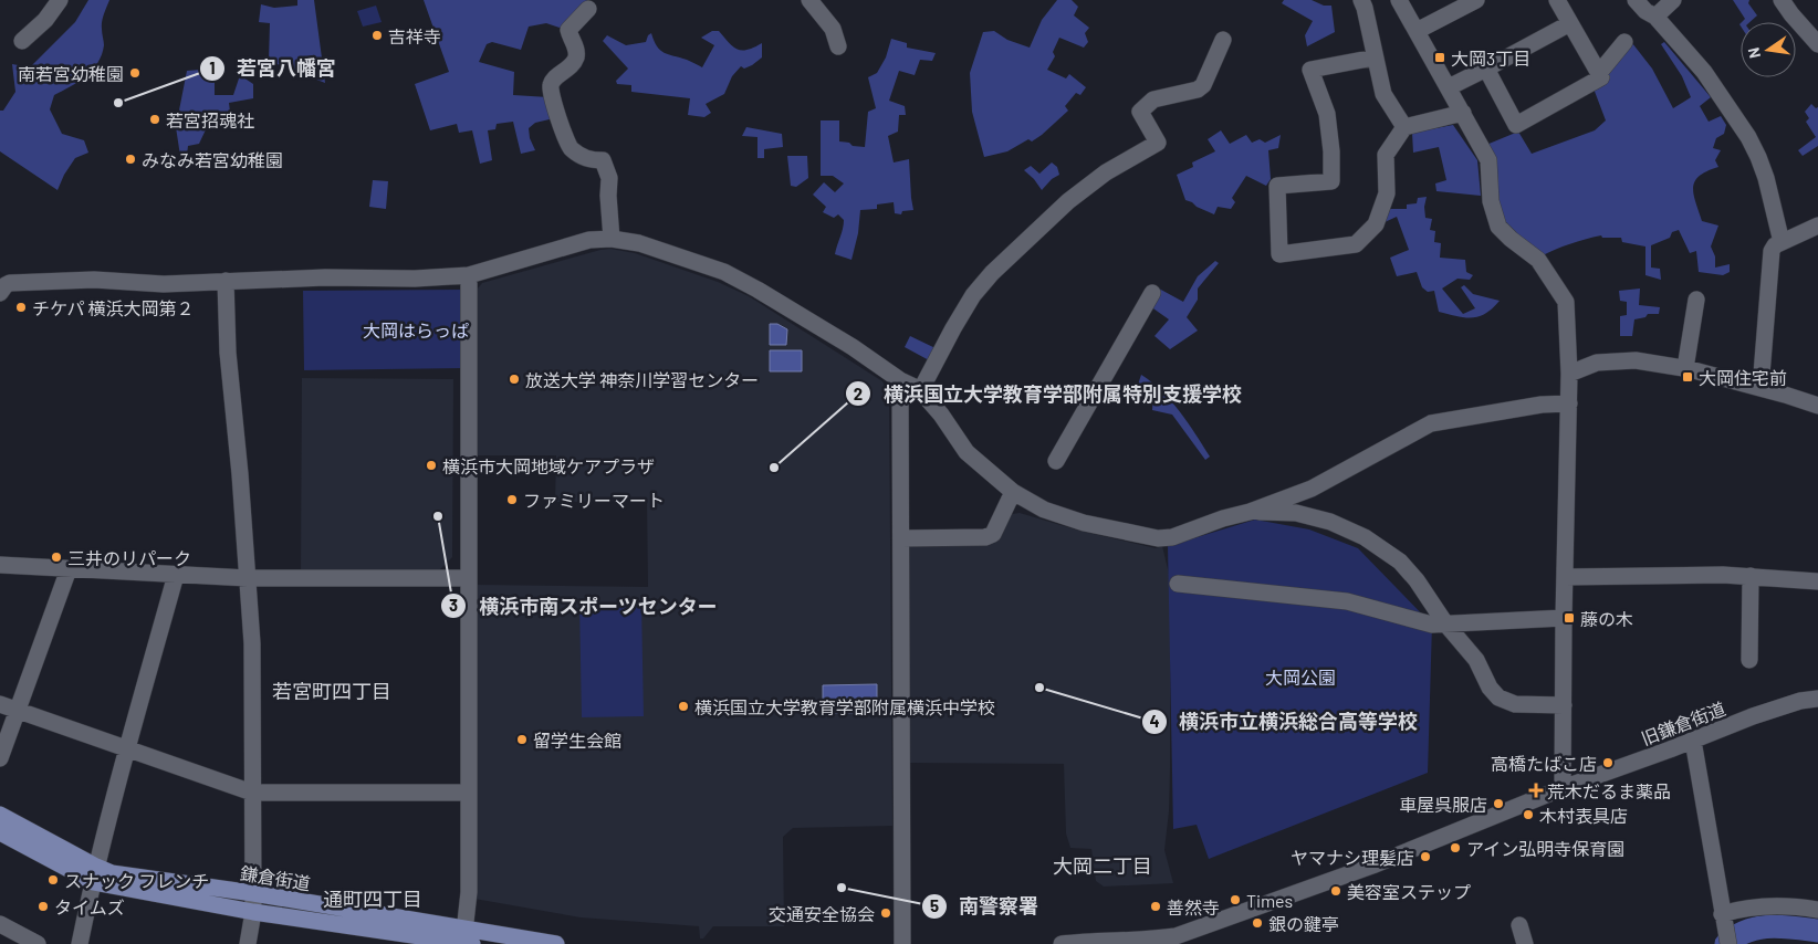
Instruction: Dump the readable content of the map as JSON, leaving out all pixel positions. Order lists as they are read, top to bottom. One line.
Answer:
{"streets":{"main road":["鎌倉街道"],"street":["旧鎌倉街道"]},"districts":["若宮町四丁目","大岡二丁目","通町四丁目"],"parks":["大岡はらっぱ","大岡公園"],"places":{"other":["吉祥寺","南若宮幼稚園","若宮八幡宮","若宮招魂社","みなみ若宮幼稚園","チケパ 横浜大岡第２","放送大学 神奈川学習センター","横浜市大岡地域ケアプラザ","横浜国立大学教育学部附属特別支援学校","ファミリーマート","横浜市南スポーツセンター","三井のリパーク","横浜市立横浜総合高等学校","横浜国立大学教育学部附属横浜中学校","留学生会館","高橋たばこ店","車屋呉服店","木村表具店","アイン弘明寺保育園","ヤマナシ理髪店","スナック フレンチ","南警察署","美容室ステップ","Times","タイムズ","善然寺","交通安全協会","銀の鍵亭"],"transit":["大岡3丁目","大岡住宅前","藤の木"],"health":["荒木だるま薬品"]},"north":"left"}
